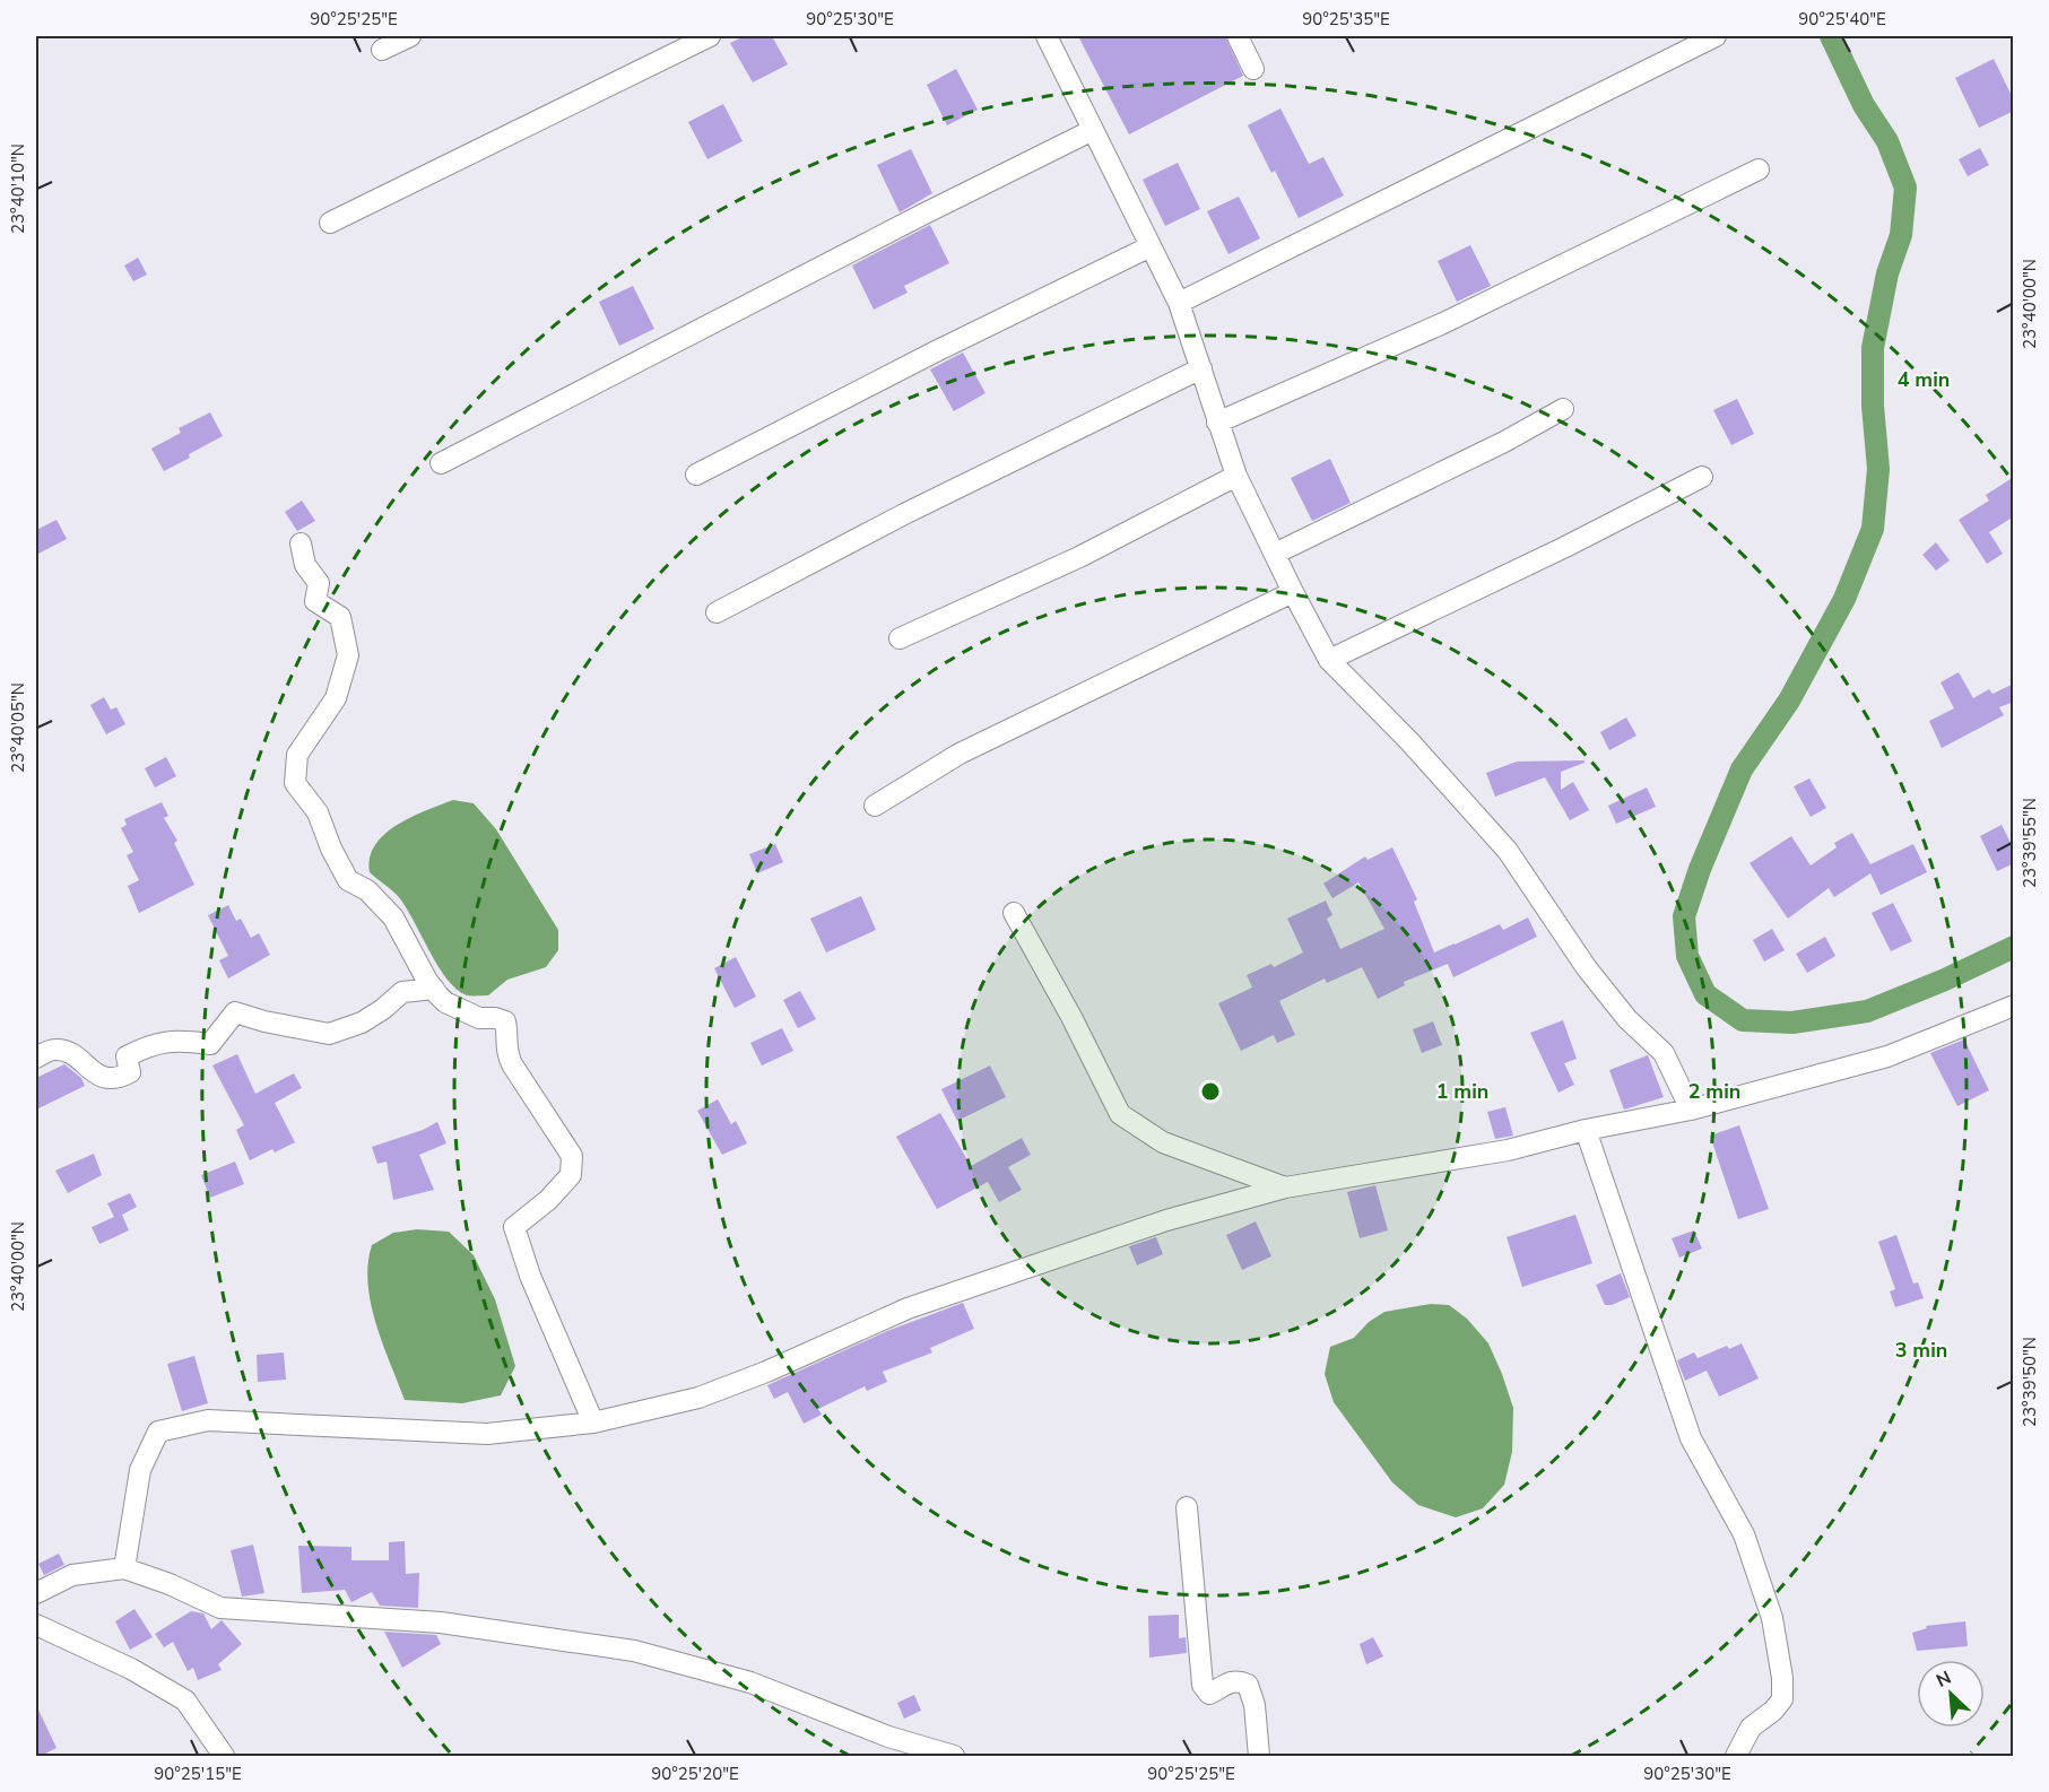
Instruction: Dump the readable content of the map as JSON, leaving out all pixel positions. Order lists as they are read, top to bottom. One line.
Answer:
{"north":"top left","coordinates":["90°25'25\"E","90°25'30\"E","90°25'35\"E","90°25'40\"E","23°40'10\"N","23°40'00\"N","23°40'05\"N","23°39'55\"N","23°39'50\"N","90°25'15\"E","90°25'20\"E"],"rings":["4 min","1 min","2 min","3 min"]}
